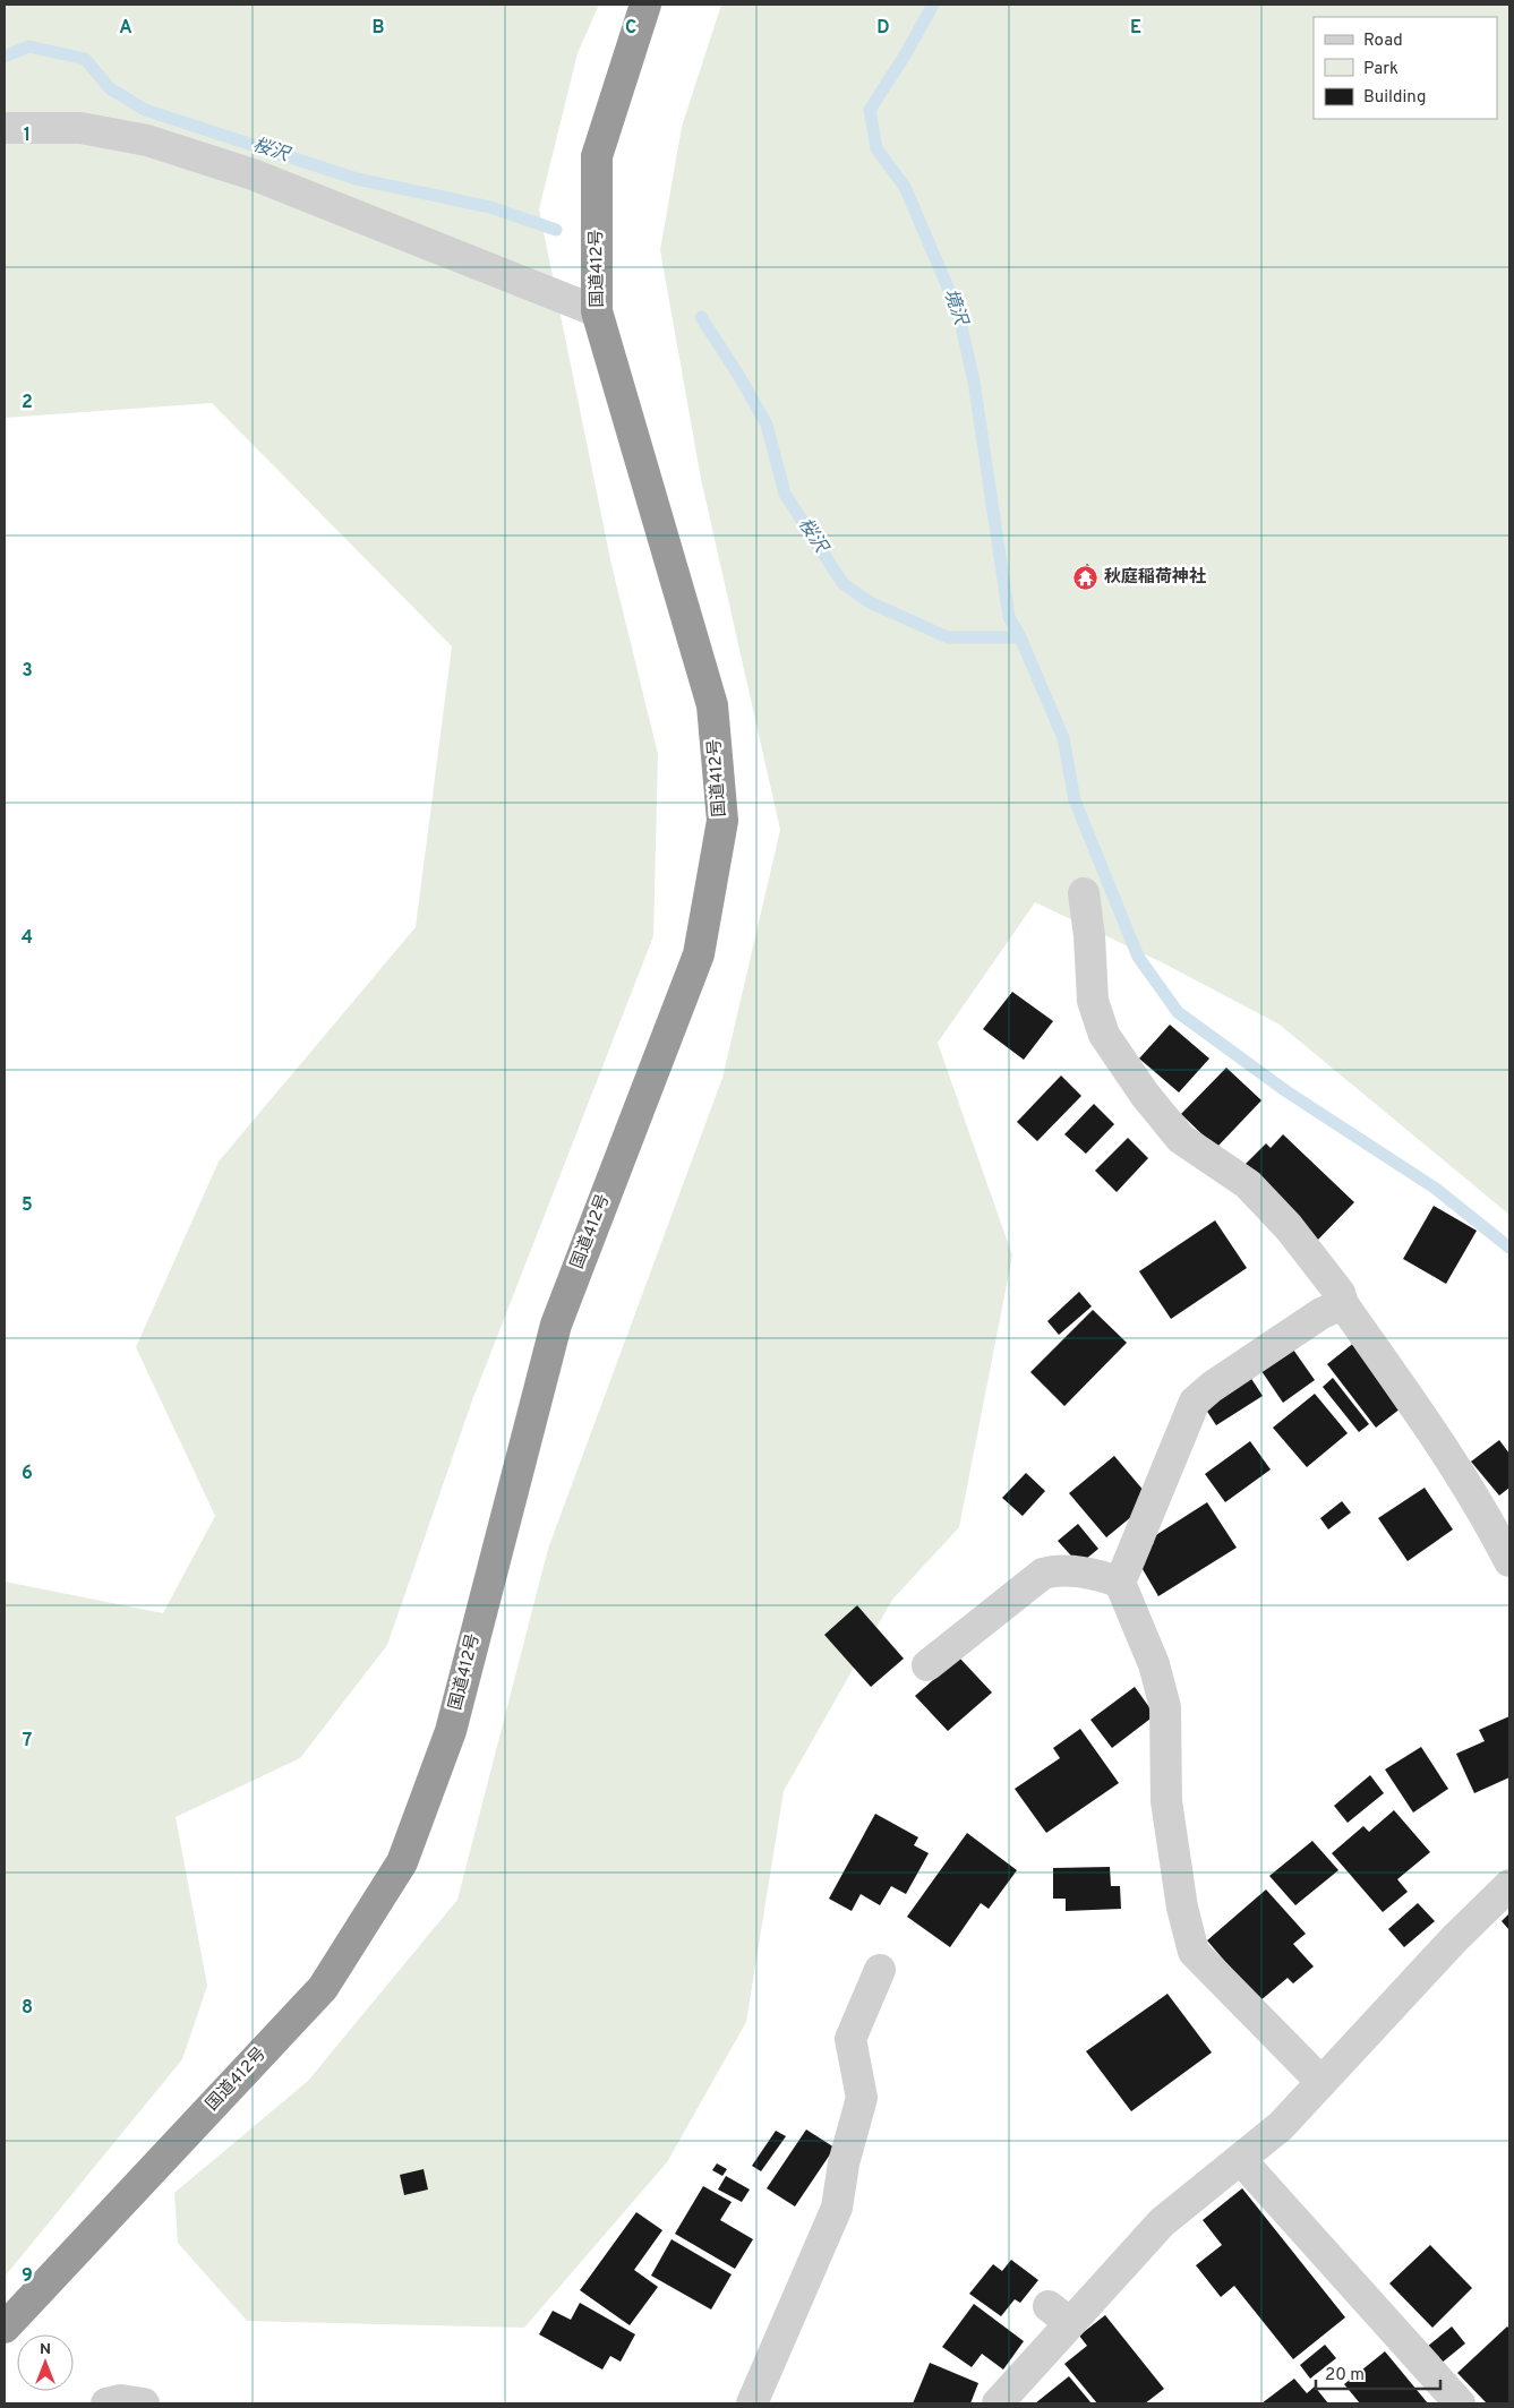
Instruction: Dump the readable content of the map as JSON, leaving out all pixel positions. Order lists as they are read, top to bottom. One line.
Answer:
{"streets":{"highway":["国道412号"]},"water":["桜沢","境沢"],"places":{"temple":["秋庭稲荷神社"]},"legend":["Road","Park","Building"],"scale_bar":"20 m","north":"top","grid":{"columns":["A","B","C","D","E"],"rows":["1","2","3","4","5","6","7","8","9"]}}
